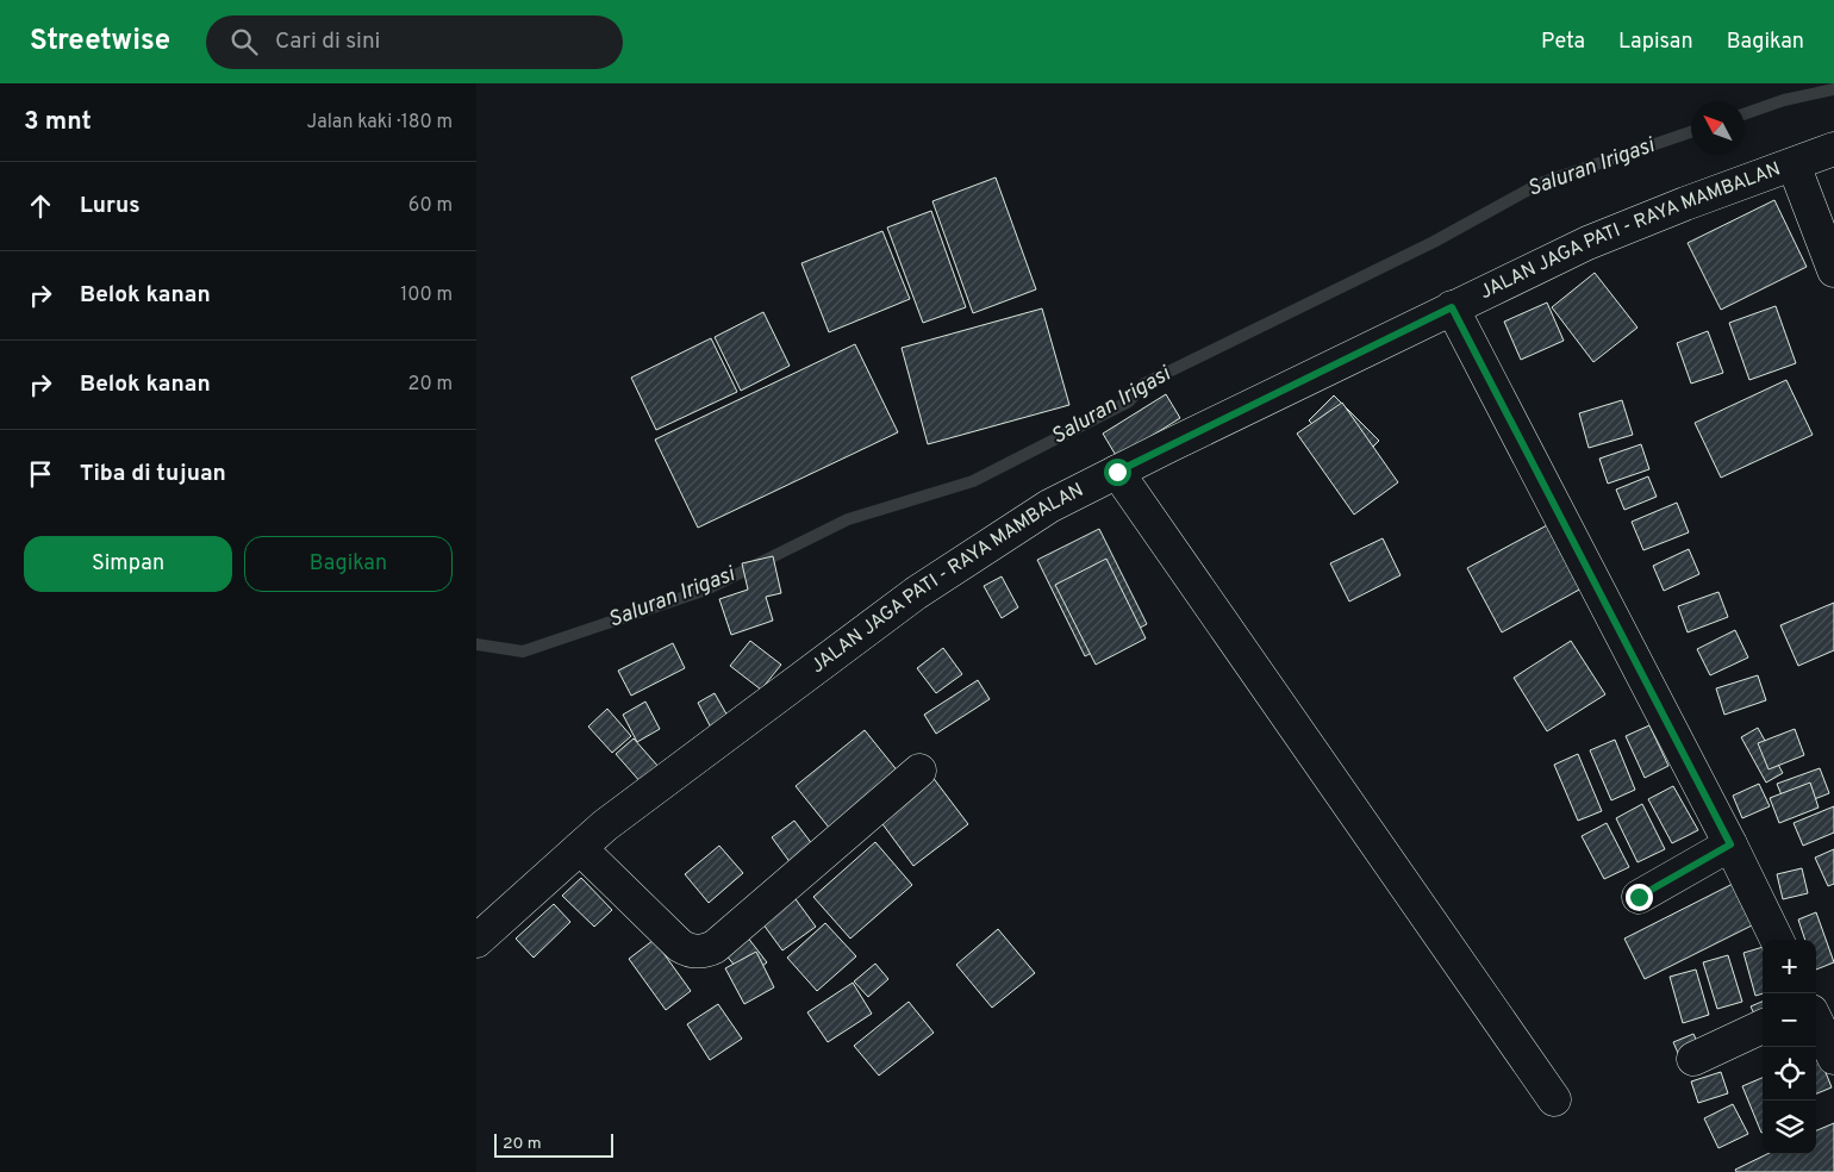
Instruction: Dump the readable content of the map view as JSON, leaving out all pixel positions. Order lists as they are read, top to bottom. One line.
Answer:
{"streets":{"street":["JALAN JAGA PATI - RAYA MAMBALAN"]},"water":["Saluran Irigasi"],"scale_bar":"20 m","north":"top left","page":{"header":"Streetwise","search":"Cari di sini","nav":["Peta","Lapisan","Bagikan"],"heading":["3 mnt","Jalan kaki · 180 m"],"list":[["Lurus","60 m"],["Belok kanan","100 m"],["Belok kanan","20 m"],"Tiba di tujuan"],"buttons":["Simpan","Bagikan"],"map_buttons":["+","−"],"scale":"20 m"}}
